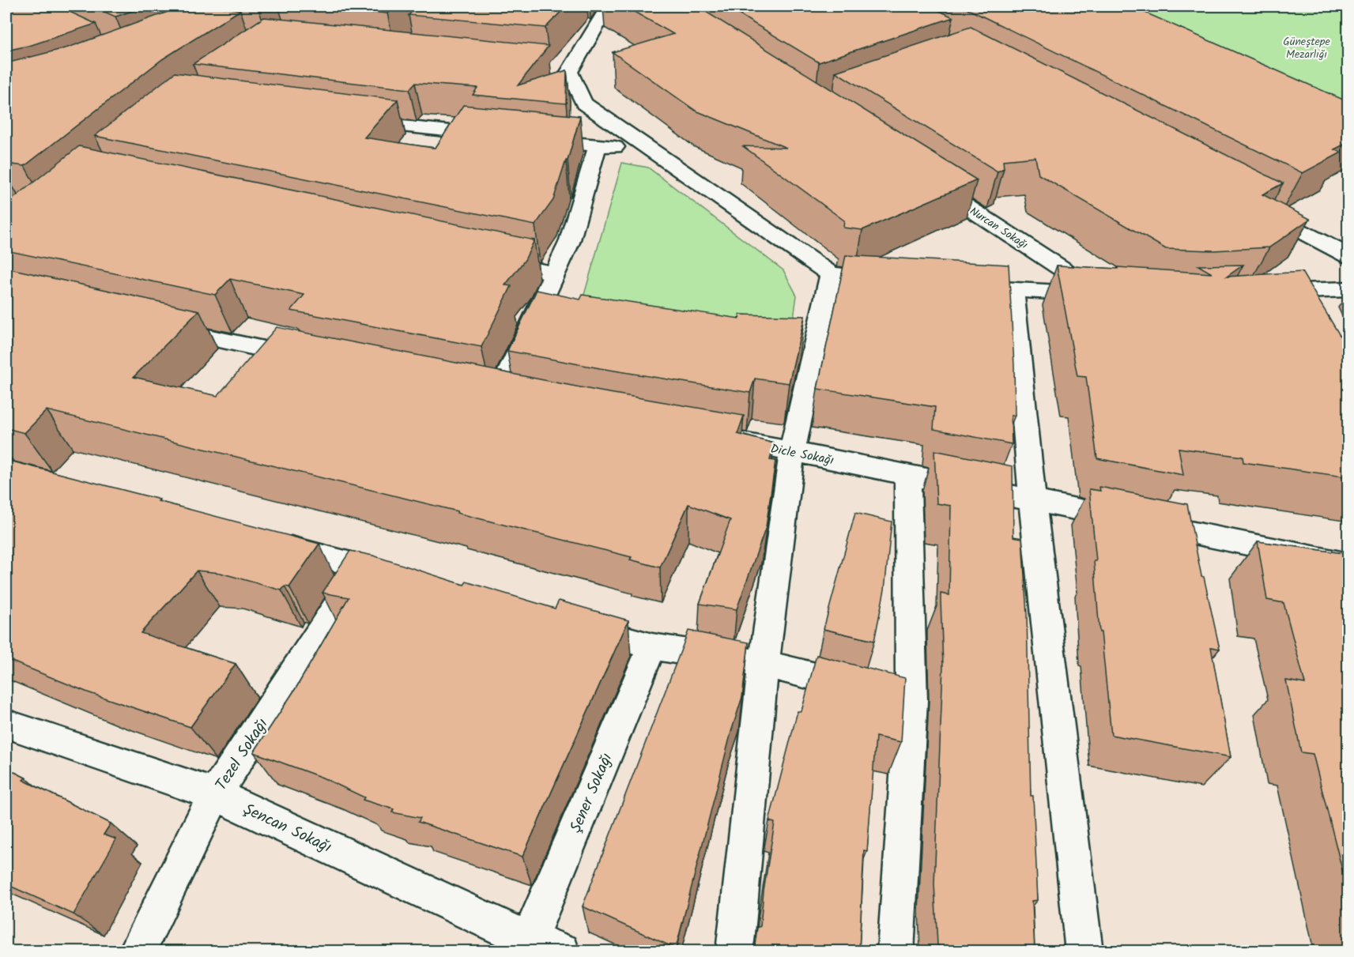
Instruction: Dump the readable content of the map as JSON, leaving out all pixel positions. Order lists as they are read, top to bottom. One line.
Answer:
{"streets":{"street":["Nurcan Sokağı","Dicle Sokağı","Tezel Sokağı","Şener Sokağı","Şencan Sokağı"]},"crossings":[["Tezel Sokağı","Şencan Sokağı"],["Şener Sokağı","Şencan Sokağı"]],"parks":["Güneştepe Mezarlığı"]}
